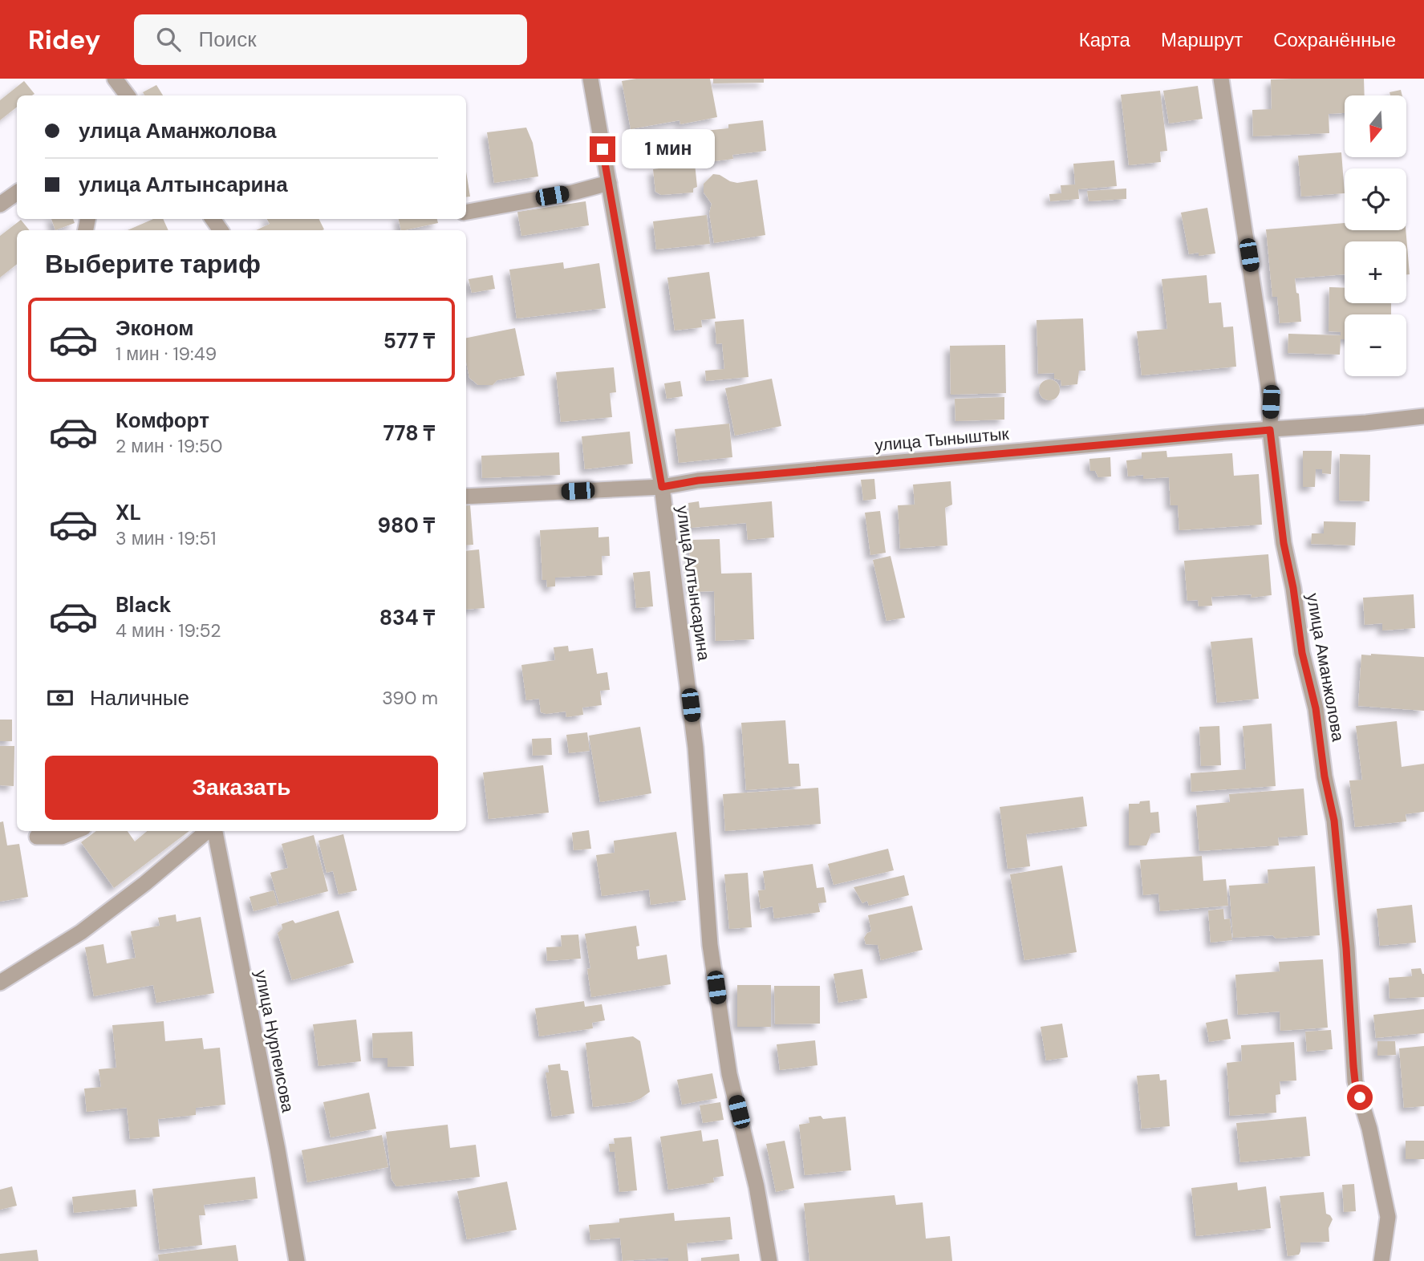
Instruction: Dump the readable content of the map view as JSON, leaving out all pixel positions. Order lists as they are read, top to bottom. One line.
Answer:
{"streets":{"street":["улица Тыныштык","улица Алтынсарина","улица Аманжолова","улица Нурпеисова"]},"crossings":[["улица Тыныштык","улица Алтынсарина"],["улица Тыныштык","улица Аманжолова"]],"north":"bottom","page":{"header":"Ridey","search":"Поиск","nav":["Карта","Маршрут","Сохранённые"],"map_buttons":["+","−"],"banner":["улица Аманжолова","улица Алтынсарина"],"bubble":"1 мин","heading":"Выберите тариф","list":[{"name":"Эконом","note":"1 мин · 19:49","value":"577 ₸"},{"name":"Комфорт","note":"2 мин · 19:50","value":"778 ₸"},{"name":"XL","note":"3 мин · 19:51","value":"980 ₸"},{"name":"Black","note":"4 мин · 19:52","value":"834 ₸"}],"pay":["Наличные","390 m"],"buttons":"Заказать"}}
